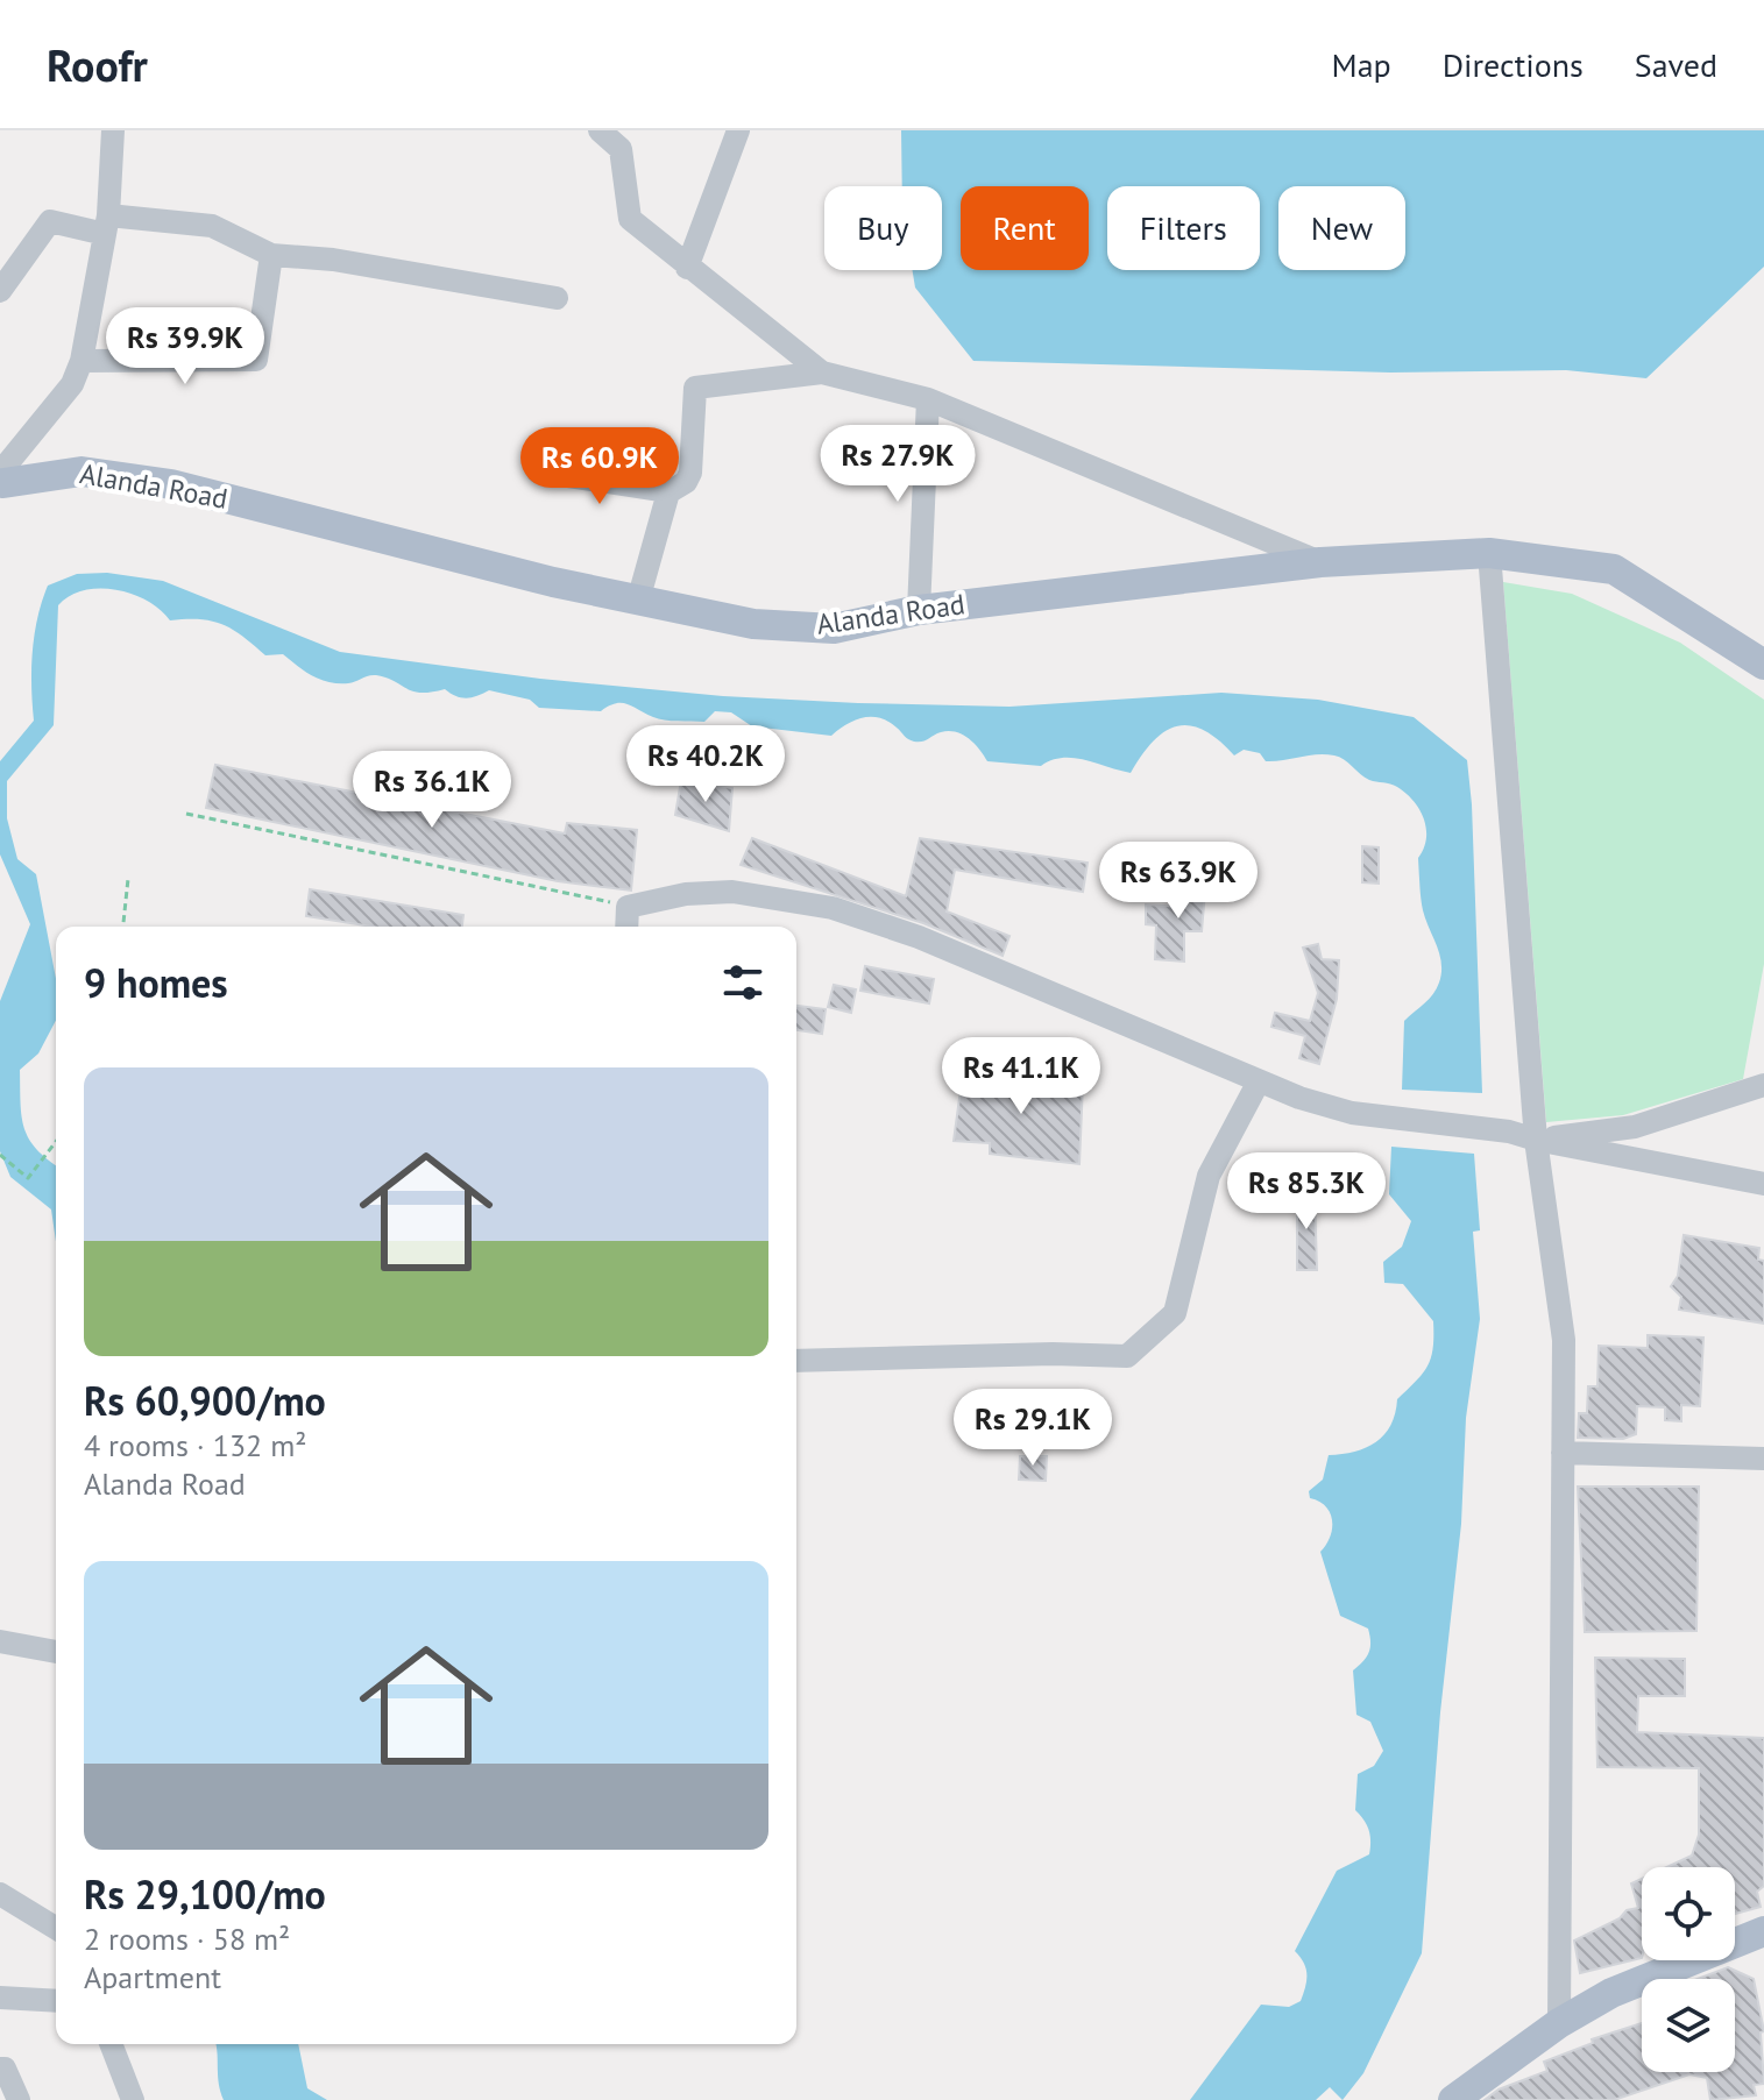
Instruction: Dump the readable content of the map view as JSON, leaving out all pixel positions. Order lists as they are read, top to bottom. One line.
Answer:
{"streets":{"main road":["Alanda Road"]},"page":{"header":"Roofr","nav":["Map","Directions","Saved"],"chip":["Buy","Rent","Filters","New"],"price":["Rs 39.9K","Rs 27.9K","Rs 60.9K","Rs 40.2K","Rs 36.1K","Rs 63.9K","Rs 41.1K","Rs 85.3K","Rs 29.1K"],"heading":"9 homes","list":[{"name":"Rs 60,900/mo","note":"4 rooms · 132 m² · Alanda Road"},{"name":"Rs 29,100/mo","note":"2 rooms · 58 m² · Apartment"}]}}
